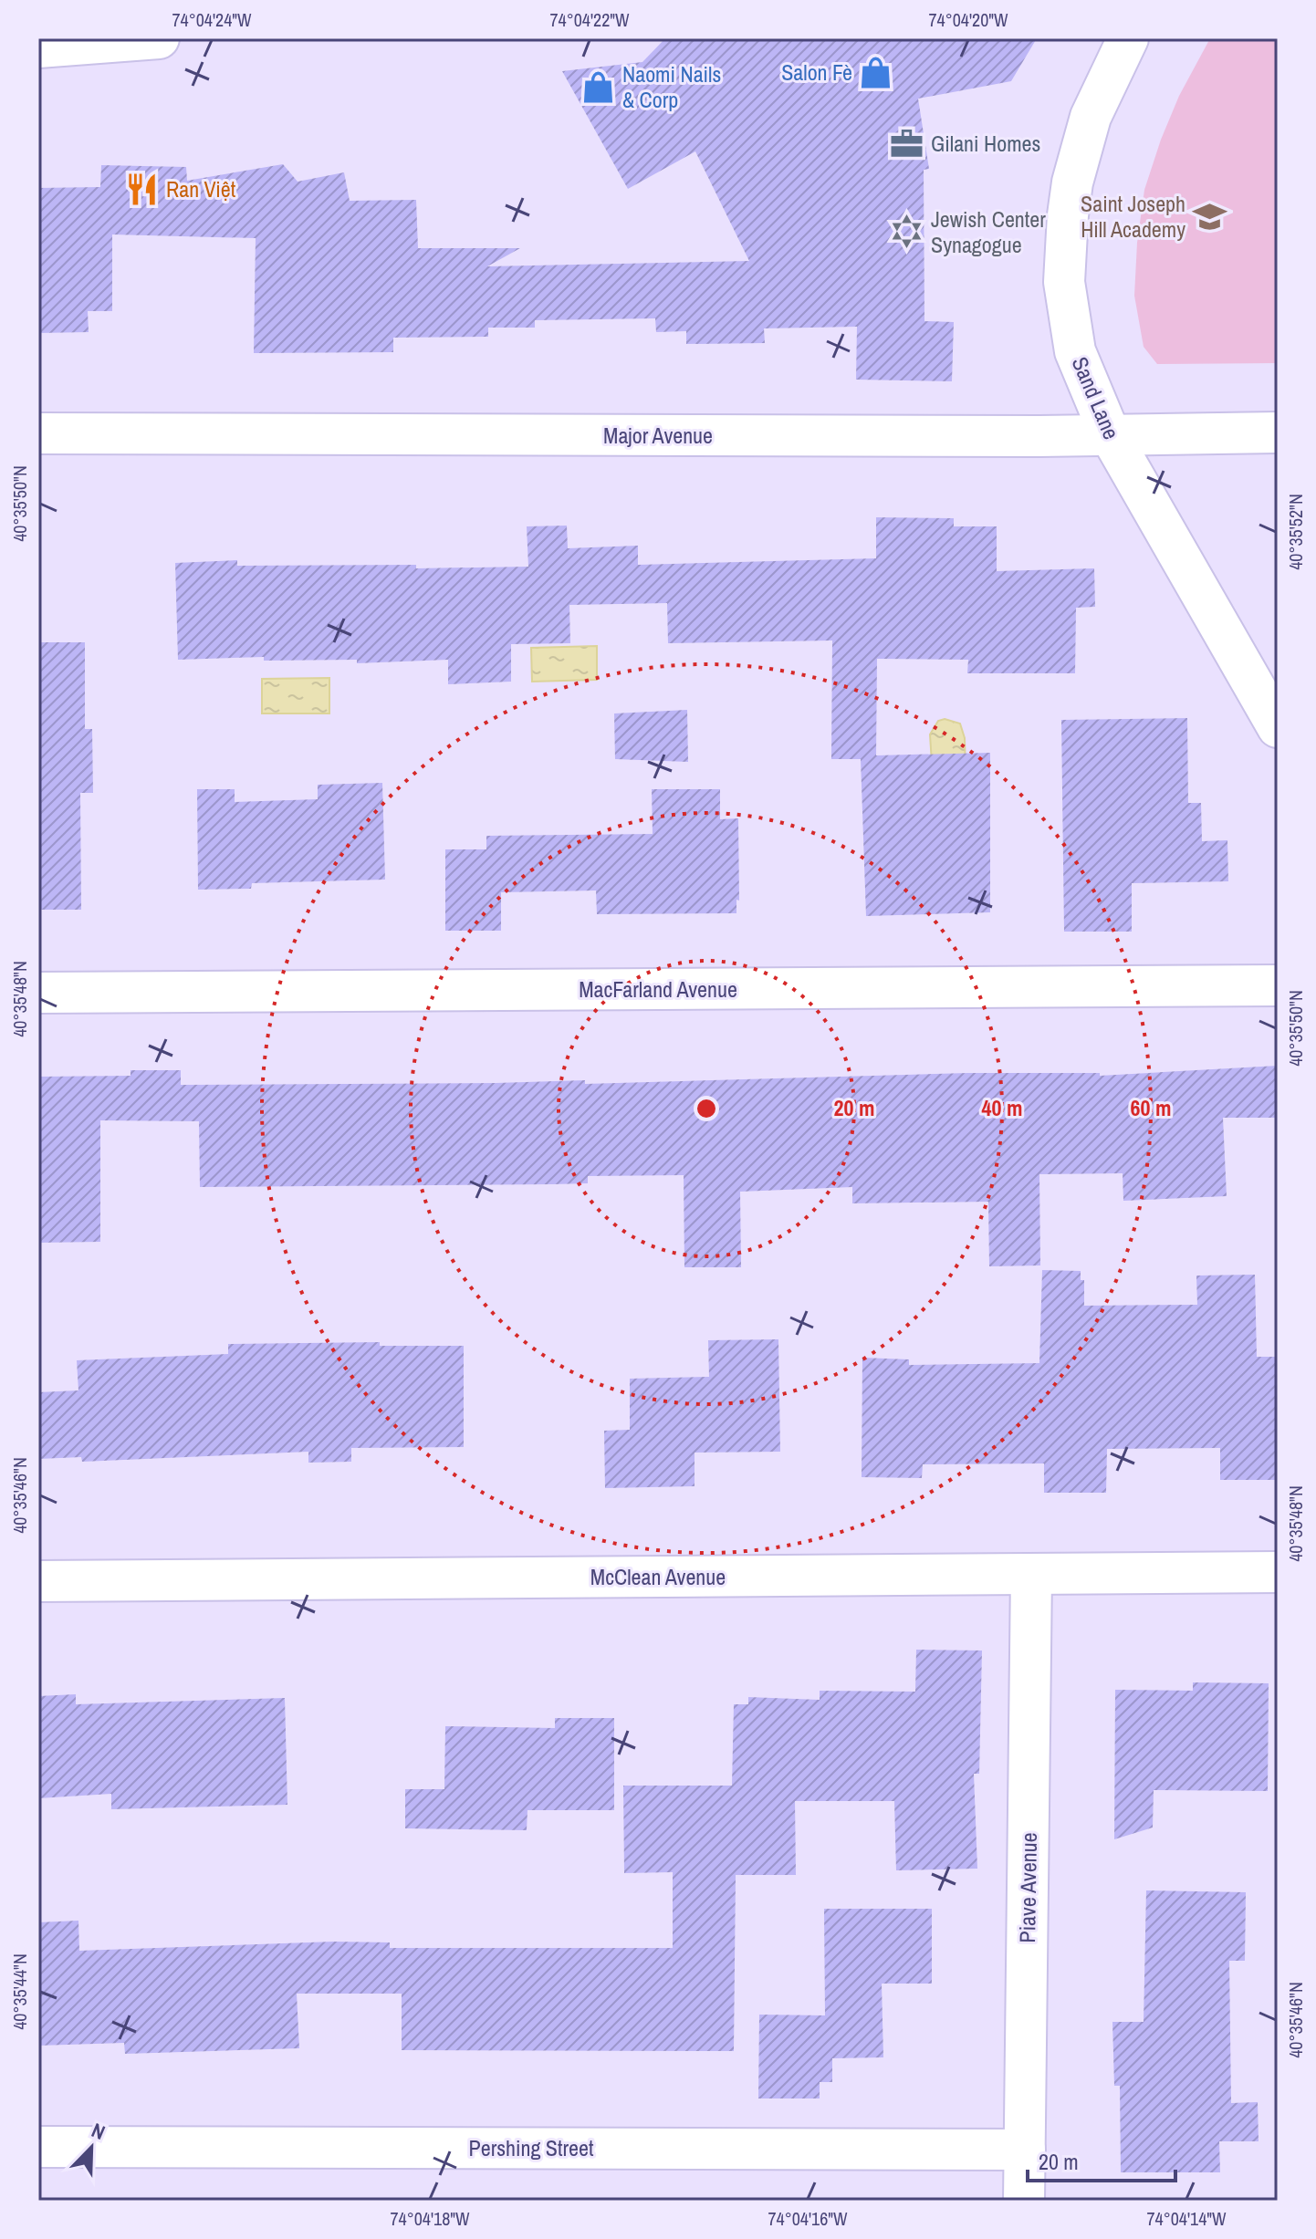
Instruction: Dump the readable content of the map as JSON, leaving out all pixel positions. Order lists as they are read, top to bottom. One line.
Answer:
{"streets":{"street":["Sand Lane","Major Avenue","MacFarland Avenue","McClean Avenue","Piave Avenue","Pershing Street"]},"crossings":[["Sand Lane","Major Avenue"],["McClean Avenue","Piave Avenue"],["Piave Avenue","Pershing Street"]],"places":{"shop":["Salon Fè","Naomi Nails & Corp"],"office":["Gilani Homes"],"restaurant":["Ran Việt"],"school or university":["Saint Joseph Hill Academy"],"synagogue":["Jewish Center Synagogue"]},"scale_bar":"20 m","north":"top right","coordinates":["74°04'24\"W","74°04'22\"W","74°04'20\"W","40°35'50\"N","40°35'52\"N","40°35'48\"N","40°35'46\"N","40°35'44\"N","74°04'18\"W","74°04'16\"W","74°04'14\"W"],"rings":["20 m","40 m","60 m"]}
